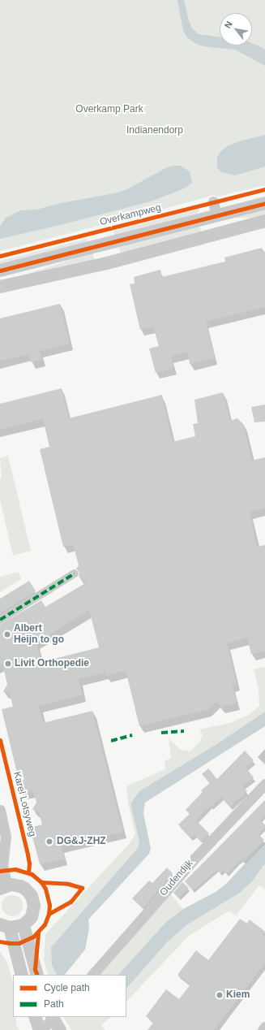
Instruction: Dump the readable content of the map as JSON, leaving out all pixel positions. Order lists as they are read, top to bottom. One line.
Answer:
{"streets":{"street":["Oudendijk"],"cycle path":["Overkampweg","Karel Lotsyweg"]},"parks":["Overkamp Park","Indianendorp"],"places":["Albert Heijn to go","Livit Orthopedie","DG&J-ZHZ","Kiem"],"legend":["Cycle path","Path"],"north":"top left"}
